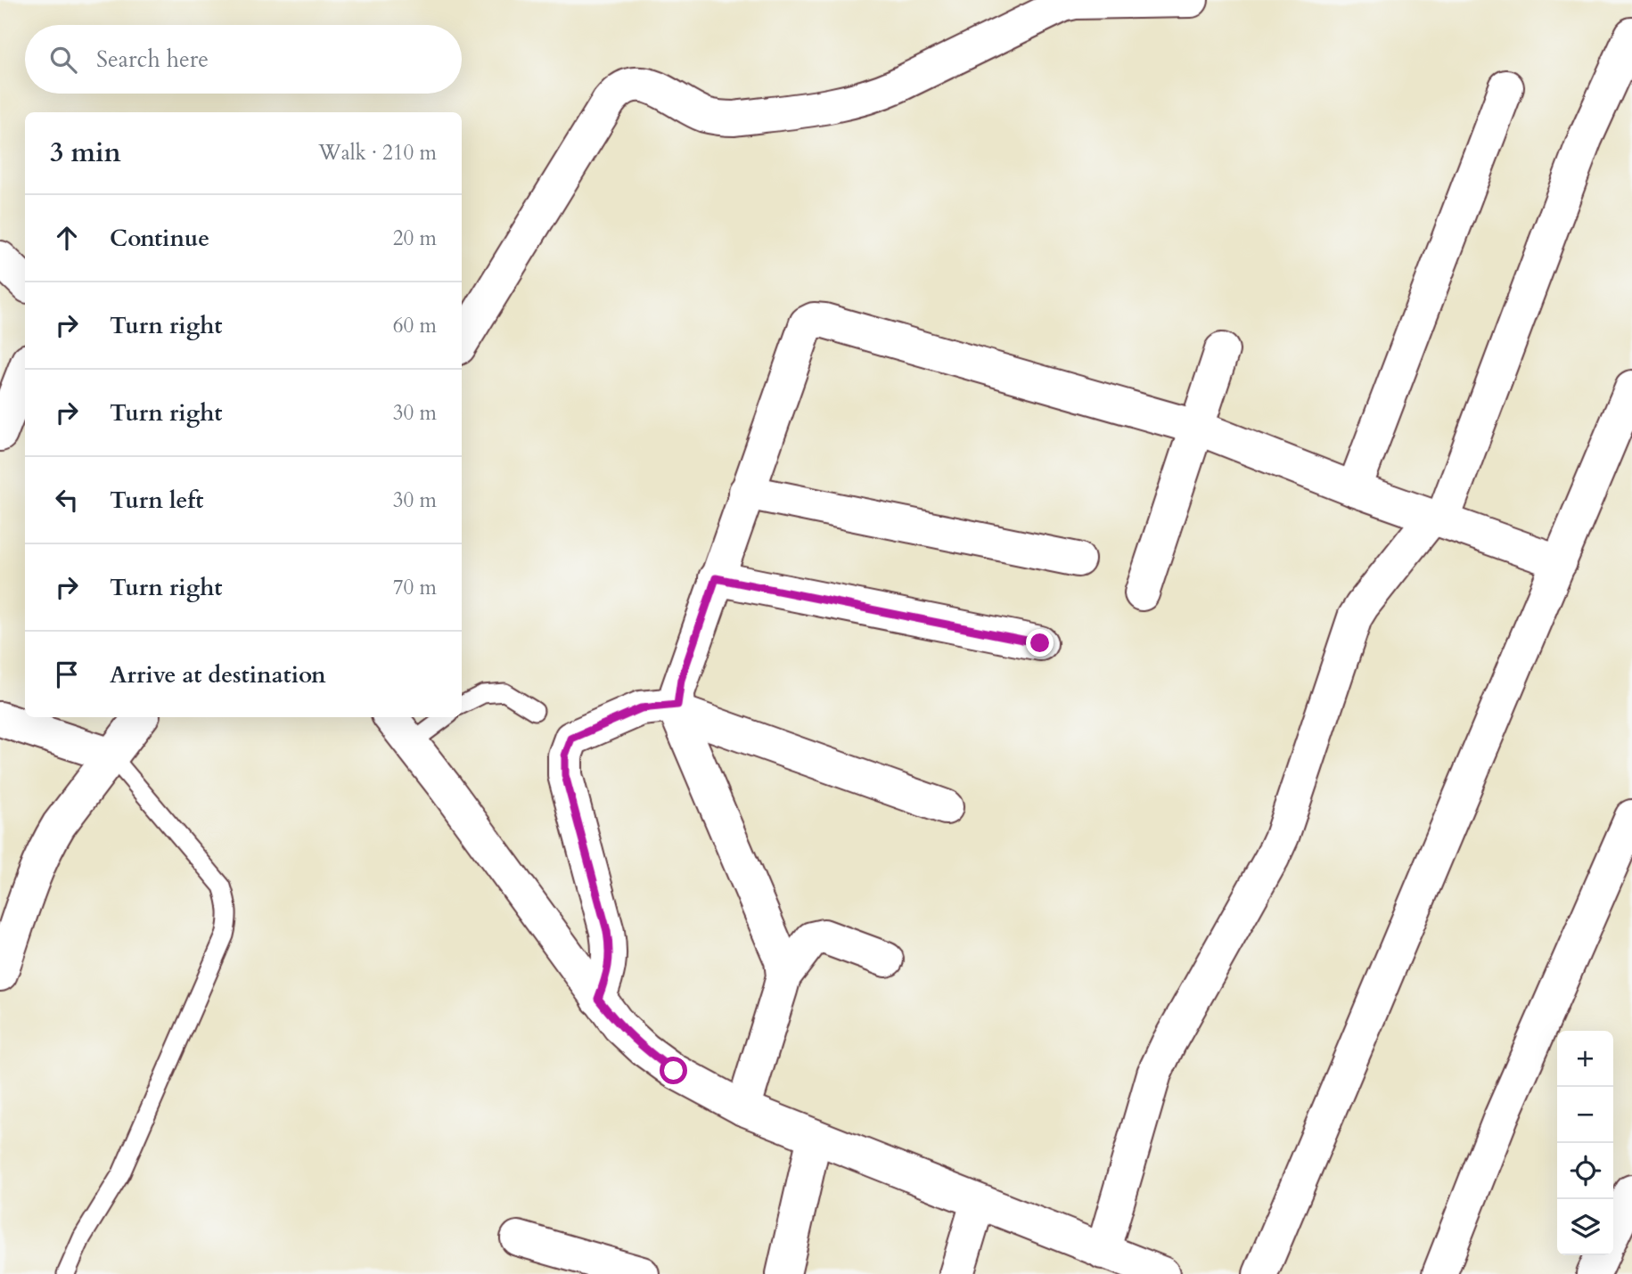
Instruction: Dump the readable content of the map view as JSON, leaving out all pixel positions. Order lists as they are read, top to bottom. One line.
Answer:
{"page":{"search":"Search here","heading":["3 min","Walk · 210 m"],"list":[["Continue","20 m"],["Turn right","60 m"],["Turn right","30 m"],["Turn left","30 m"],["Turn right","70 m"],"Arrive at destination"],"map_buttons":["+","−"]}}
